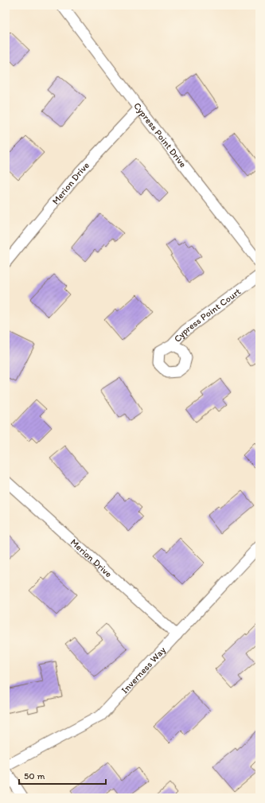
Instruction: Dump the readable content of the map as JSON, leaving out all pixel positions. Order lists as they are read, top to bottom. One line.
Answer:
{"streets":{"street":["Cypress Point Drive","Merion Drive","Cypress Point Court","Inverness Way"]},"crossings":[["Cypress Point Drive","Merion Drive"],["Merion Drive","Inverness Way"]],"scale_bar":"50 m"}
